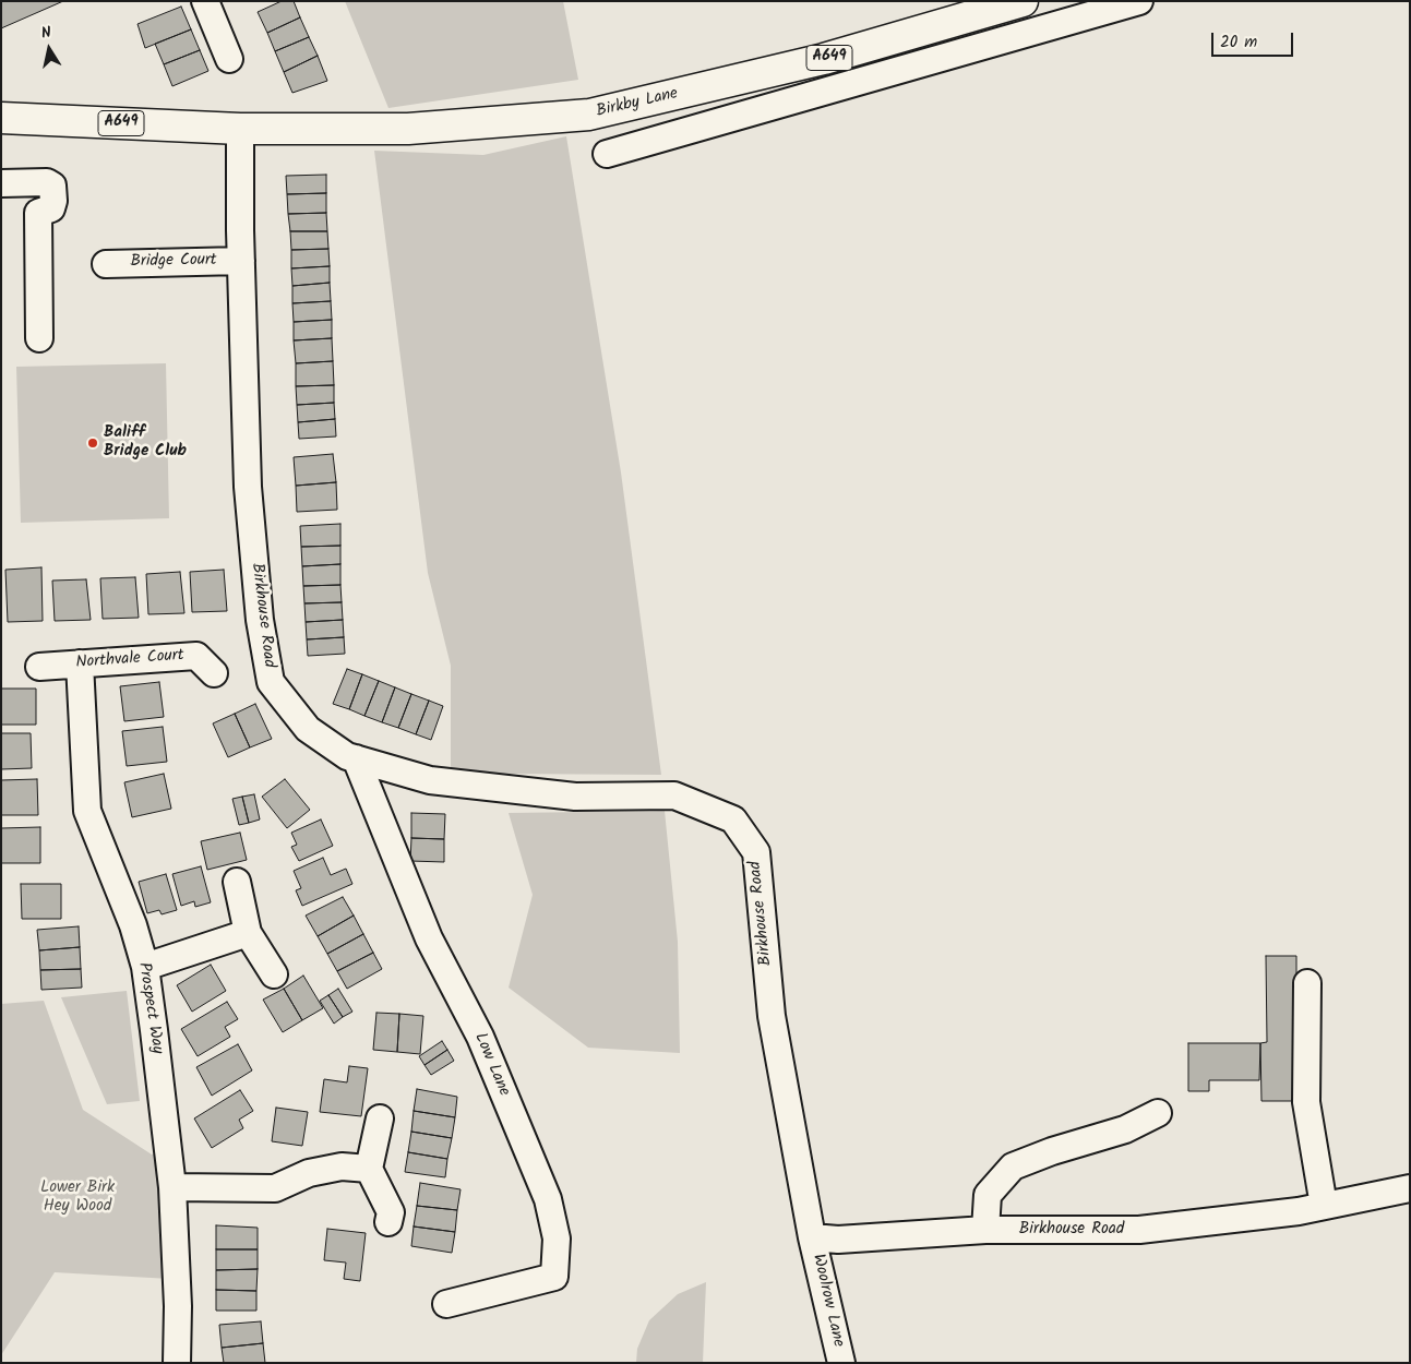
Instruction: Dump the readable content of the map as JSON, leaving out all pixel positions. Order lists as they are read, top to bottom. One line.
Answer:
{"streets":{"main road":["A649","Birkby Lane"],"street":["Bridge Court","Birkhouse Road","Northvale Court","Prospect Way","Low Lane","Woolrow Lane"]},"crossings":[["A649","Birkby Lane"],["A649","Birkhouse Road"],["Birkby Lane","Birkhouse Road"],["Bridge Court","Birkhouse Road"],["Birkhouse Road","Low Lane"],["Birkhouse Road","Woolrow Lane"],["Northvale Court","Prospect Way"]],"parks":["Lower Birk Hey Wood"],"places":["Baliff Bridge Club"],"scale_bar":"20 m","north":"top"}
